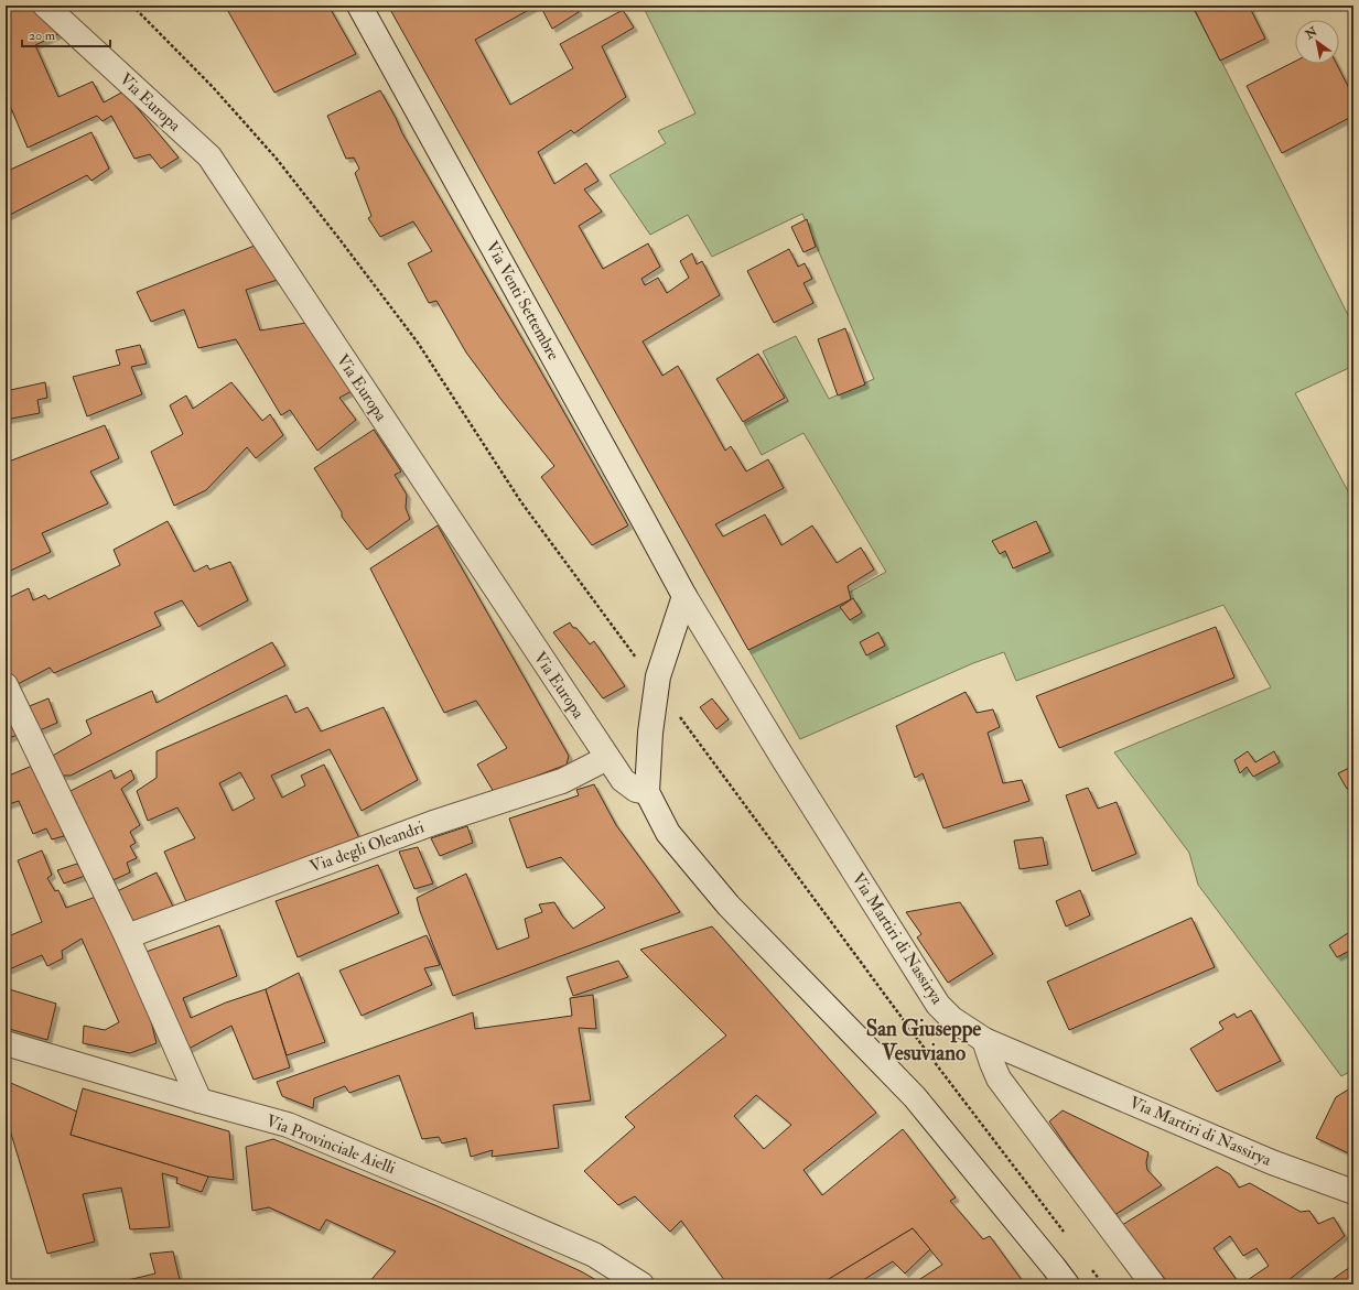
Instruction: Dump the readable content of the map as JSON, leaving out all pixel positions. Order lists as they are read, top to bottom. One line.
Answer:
{"streets":{"street":["Via Europa","Via Venti Settembre","Via degli Oleandri","Via Martiri di Nassirya","Via Provinciale Aielli"]},"crossings":[["Via Europa","Via degli Oleandri"],["Via Venti Settembre","Via Martiri di Nassirya"]],"districts":["San Giuseppe Vesuviano"],"scale_bar":"20 m","north":"top left"}
